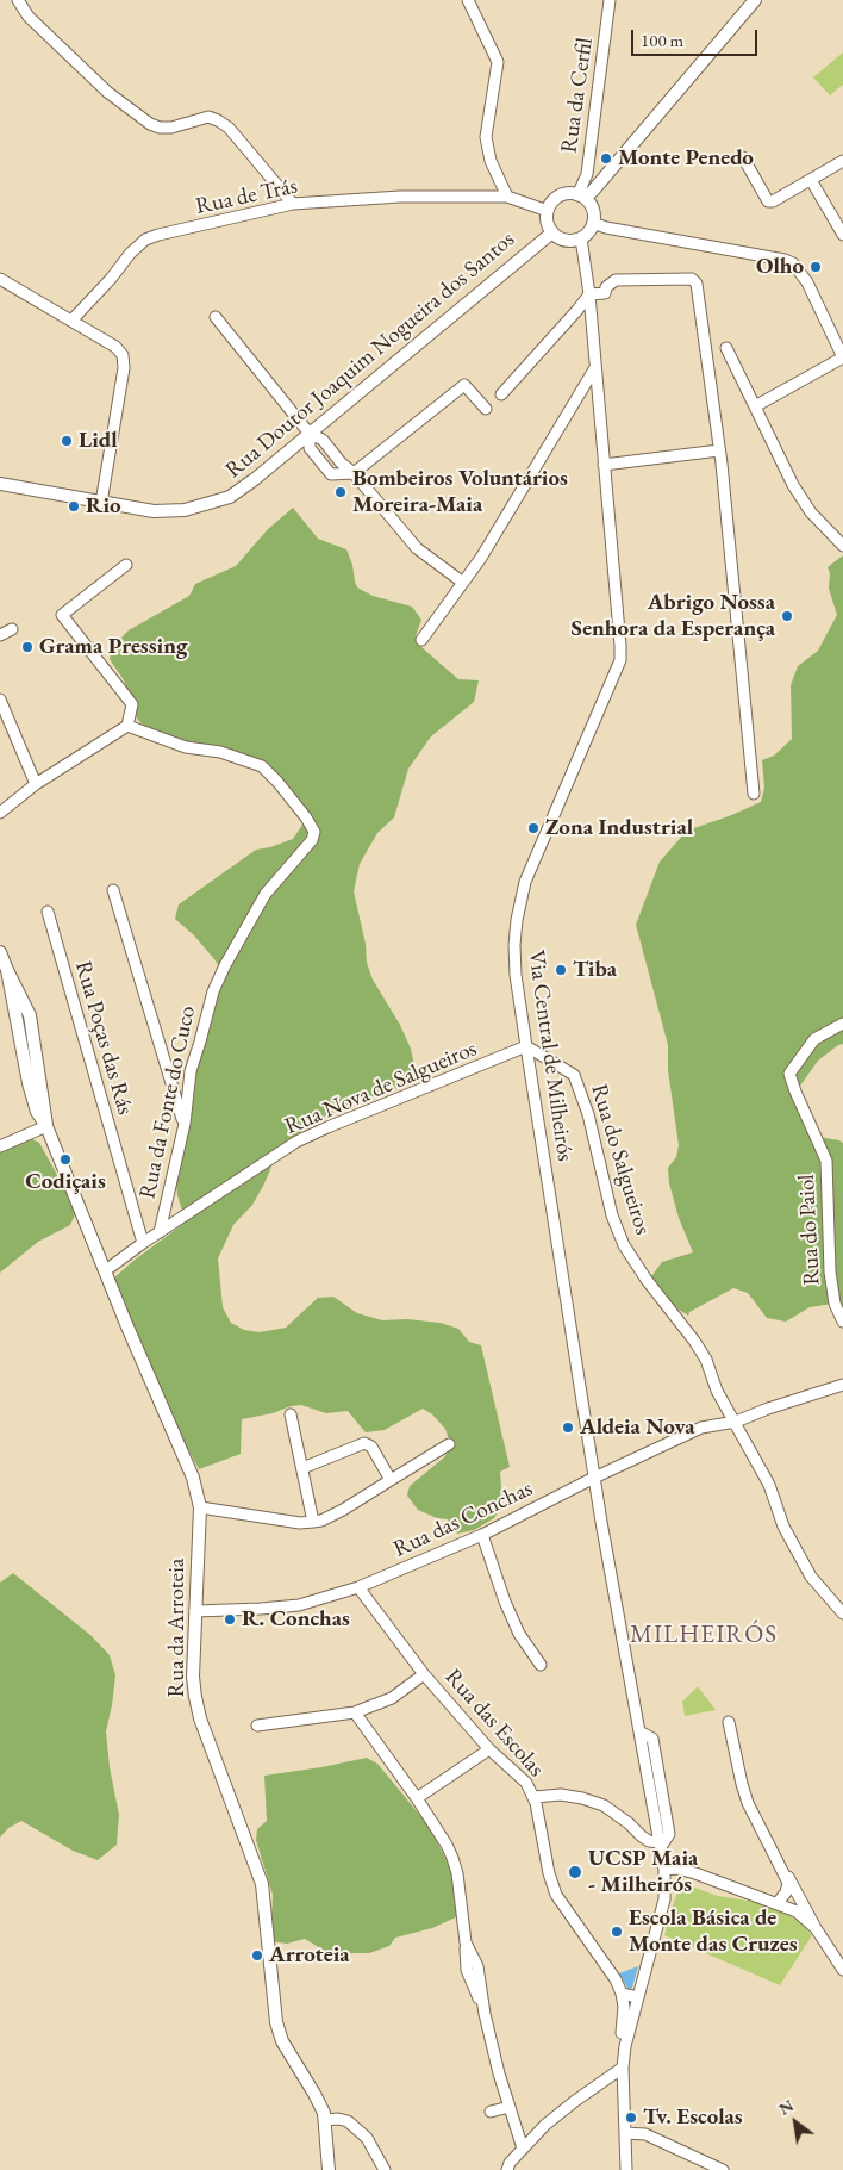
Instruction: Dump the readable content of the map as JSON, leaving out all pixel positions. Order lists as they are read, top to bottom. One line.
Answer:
{"streets":{"main road":["Rua Doutor Joaquim Nogueira dos Santos","Rua da Arroteia"],"street":["Rua da Cerfil","Rua de Trás","Rua Poças das Rás","Via Central de Milheirós","Rua Nova de Salgueiros","Rua da Fonte do Cuco","Rua do Salgueiros","Rua do Paiol","Rua das Conchas","Rua das Escolas"]},"crossings":[["Rua da Cerfil","Rua de Trás"],["Rua da Cerfil","Rua Doutor Joaquim Nogueira dos Santos"],["Rua da Cerfil","Via Central de Milheirós"],["Rua de Trás","Rua Doutor Joaquim Nogueira dos Santos"],["Rua de Trás","Via Central de Milheirós"],["Rua Doutor Joaquim Nogueira dos Santos","Via Central de Milheirós"],["Rua Poças das Rás","Rua Nova de Salgueiros"],["Via Central de Milheirós","Rua Nova de Salgueiros"],["Via Central de Milheirós","Rua do Salgueiros"],["Via Central de Milheirós","Rua das Conchas"],["Via Central de Milheirós","Rua das Escolas"],["Rua Nova de Salgueiros","Rua da Fonte do Cuco"],["Rua Nova de Salgueiros","Rua do Salgueiros"],["Rua Nova de Salgueiros","Rua da Arroteia"],["Rua do Salgueiros","Rua das Conchas"],["Rua das Conchas","Rua da Arroteia"],["Rua das Conchas","Rua das Escolas"]],"districts":["MILHEIRÓS"],"places":["Monte Penedo","Olho","Lidl","Bombeiros Voluntários Moreira-Maia","Rio","Abrigo Nossa Senhora da Esperança","Grama Pressing","Zona Industrial","Tiba","Codiçais","Aldeia Nova","R. Conchas","UCSP Maia - Milheirós","Escola Básica de Monte das Cruzes","Arroteia","Tv. Escolas"],"scale_bar":"100 m","north":"top left"}
